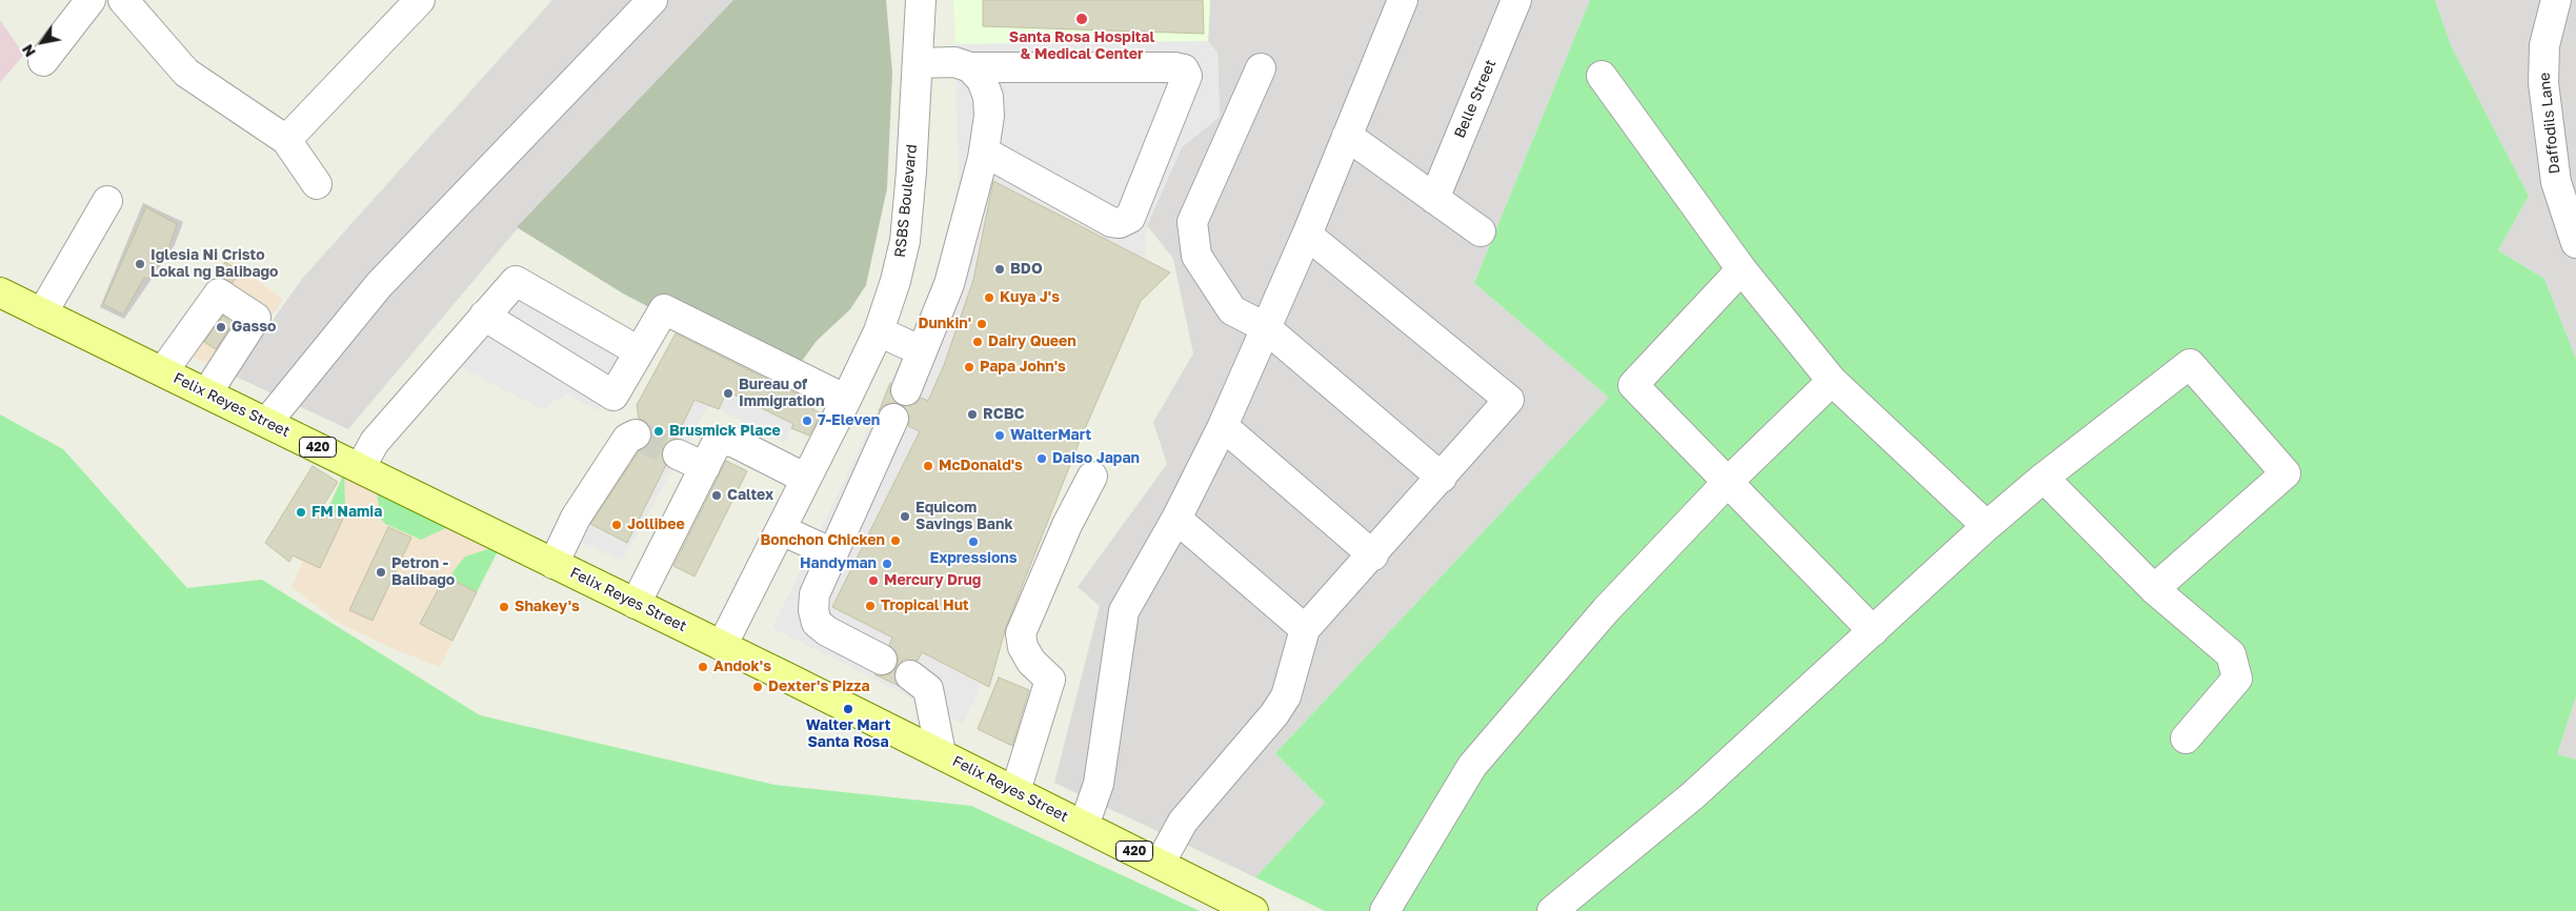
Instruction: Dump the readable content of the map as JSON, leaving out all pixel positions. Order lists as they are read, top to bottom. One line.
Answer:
{"streets":{"main road":["Felix Reyes Street","420"],"street":["Belle Street","Daffodils Lane","RSBS Boulevard"]},"crossings":[["RSBS Boulevard","Felix Reyes Street"]],"places":["Santa Rosa Hospital & Medical Center","Iglesia Ni Cristo Lokal ng Balibago","BDO","Kuya J's","Dunkin'","Gasso","Dairy Queen","Papa John's","Bureau of Immigration","RCBC","7-Eleven","Brusmick Place","WalterMart","Daiso Japan","McDonald's","Caltex","FM Namia","Equicom Savings Bank","Jollibee","Bonchon Chicken","Expressions","Handyman","Petron - Balibago","Mercury Drug","Tropical Hut","Shakey's","Andok's","Dexter's Pizza","Walter Mart Santa Rosa"],"north":"bottom left"}
